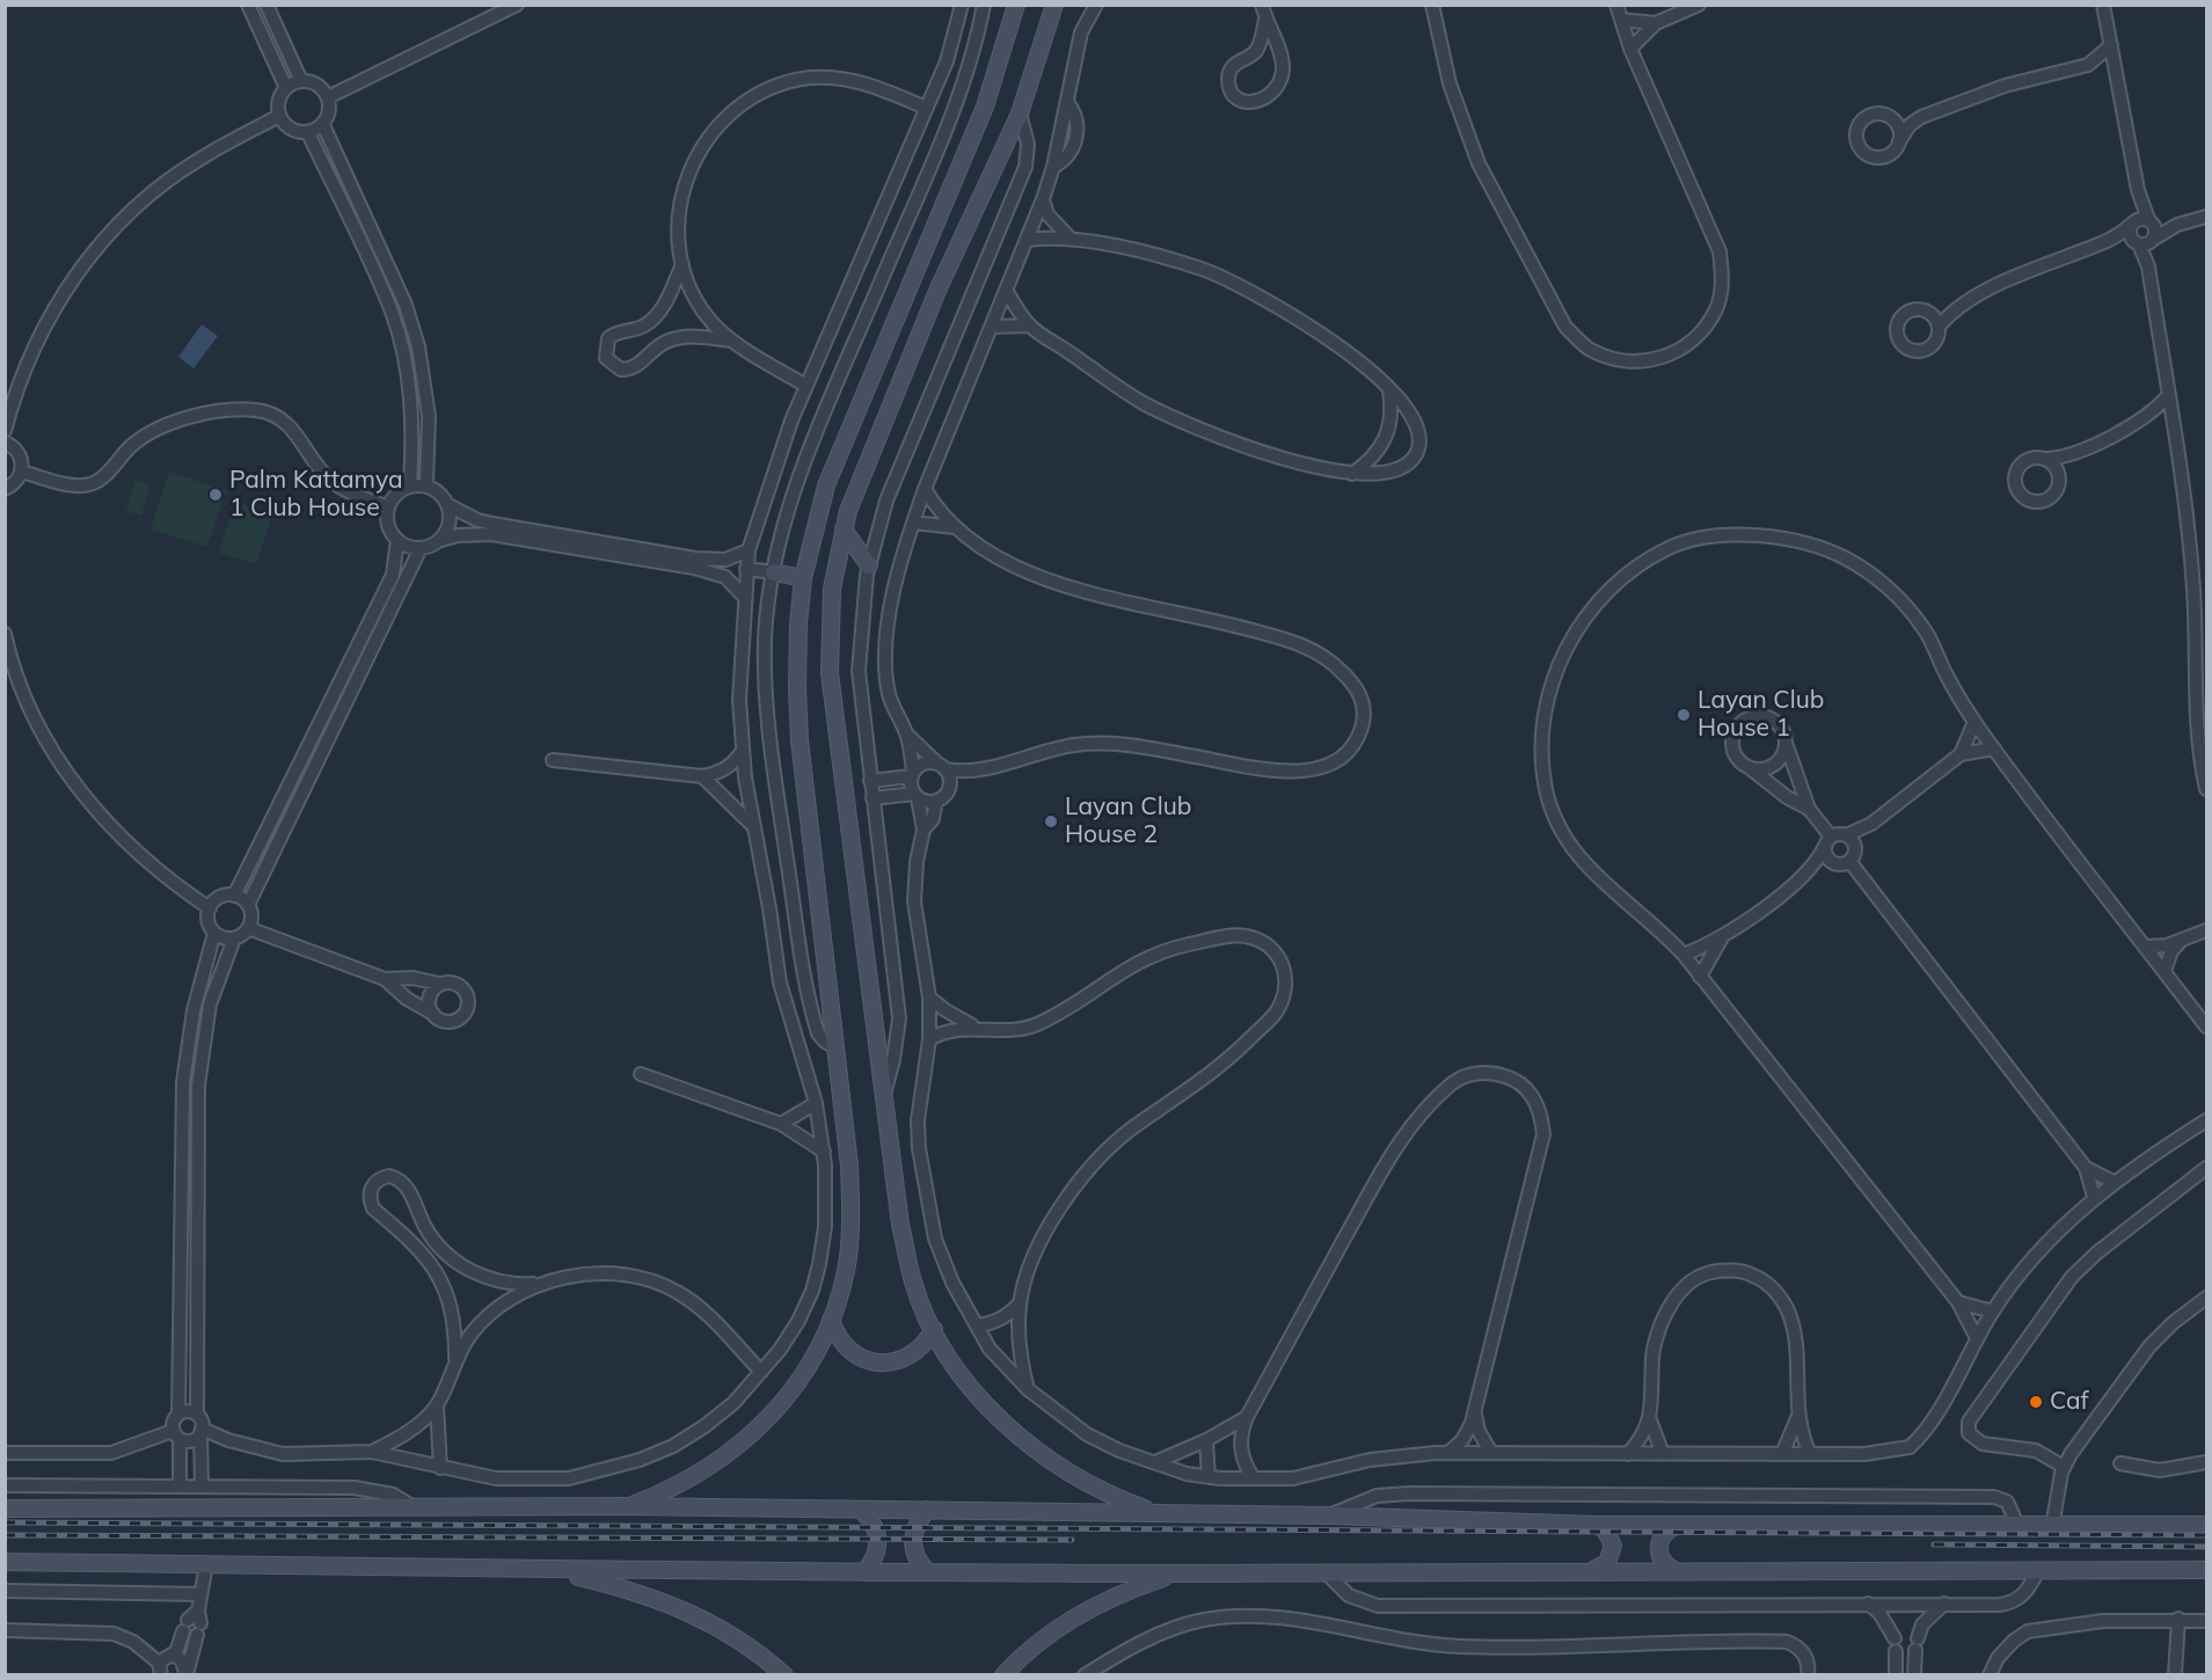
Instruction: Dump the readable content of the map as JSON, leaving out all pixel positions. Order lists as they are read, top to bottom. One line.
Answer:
{"places":["Palm Kattamya 1 Club House","Layan Club House 1","Layan Club House 2","Caf"]}
